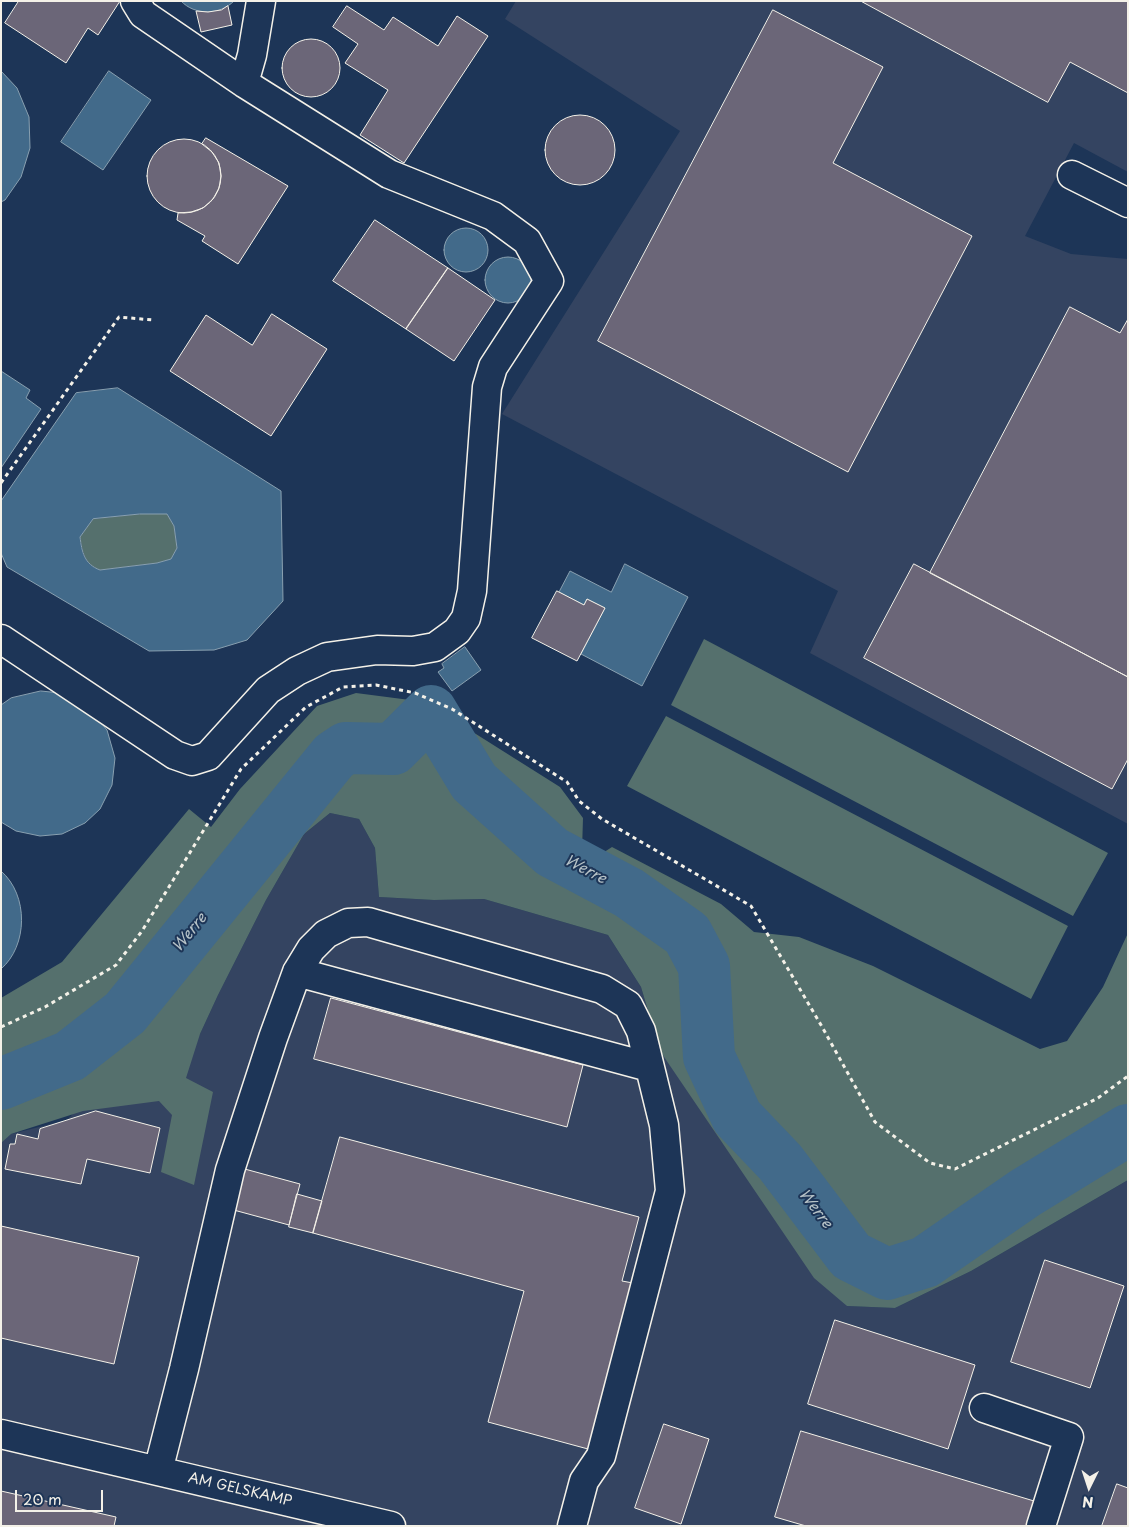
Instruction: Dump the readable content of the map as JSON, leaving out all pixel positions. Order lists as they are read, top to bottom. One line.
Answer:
{"streets":{"street":["AM GELSKAMP"]},"water":["Werre"],"scale_bar":"20 m","north":"bottom"}
